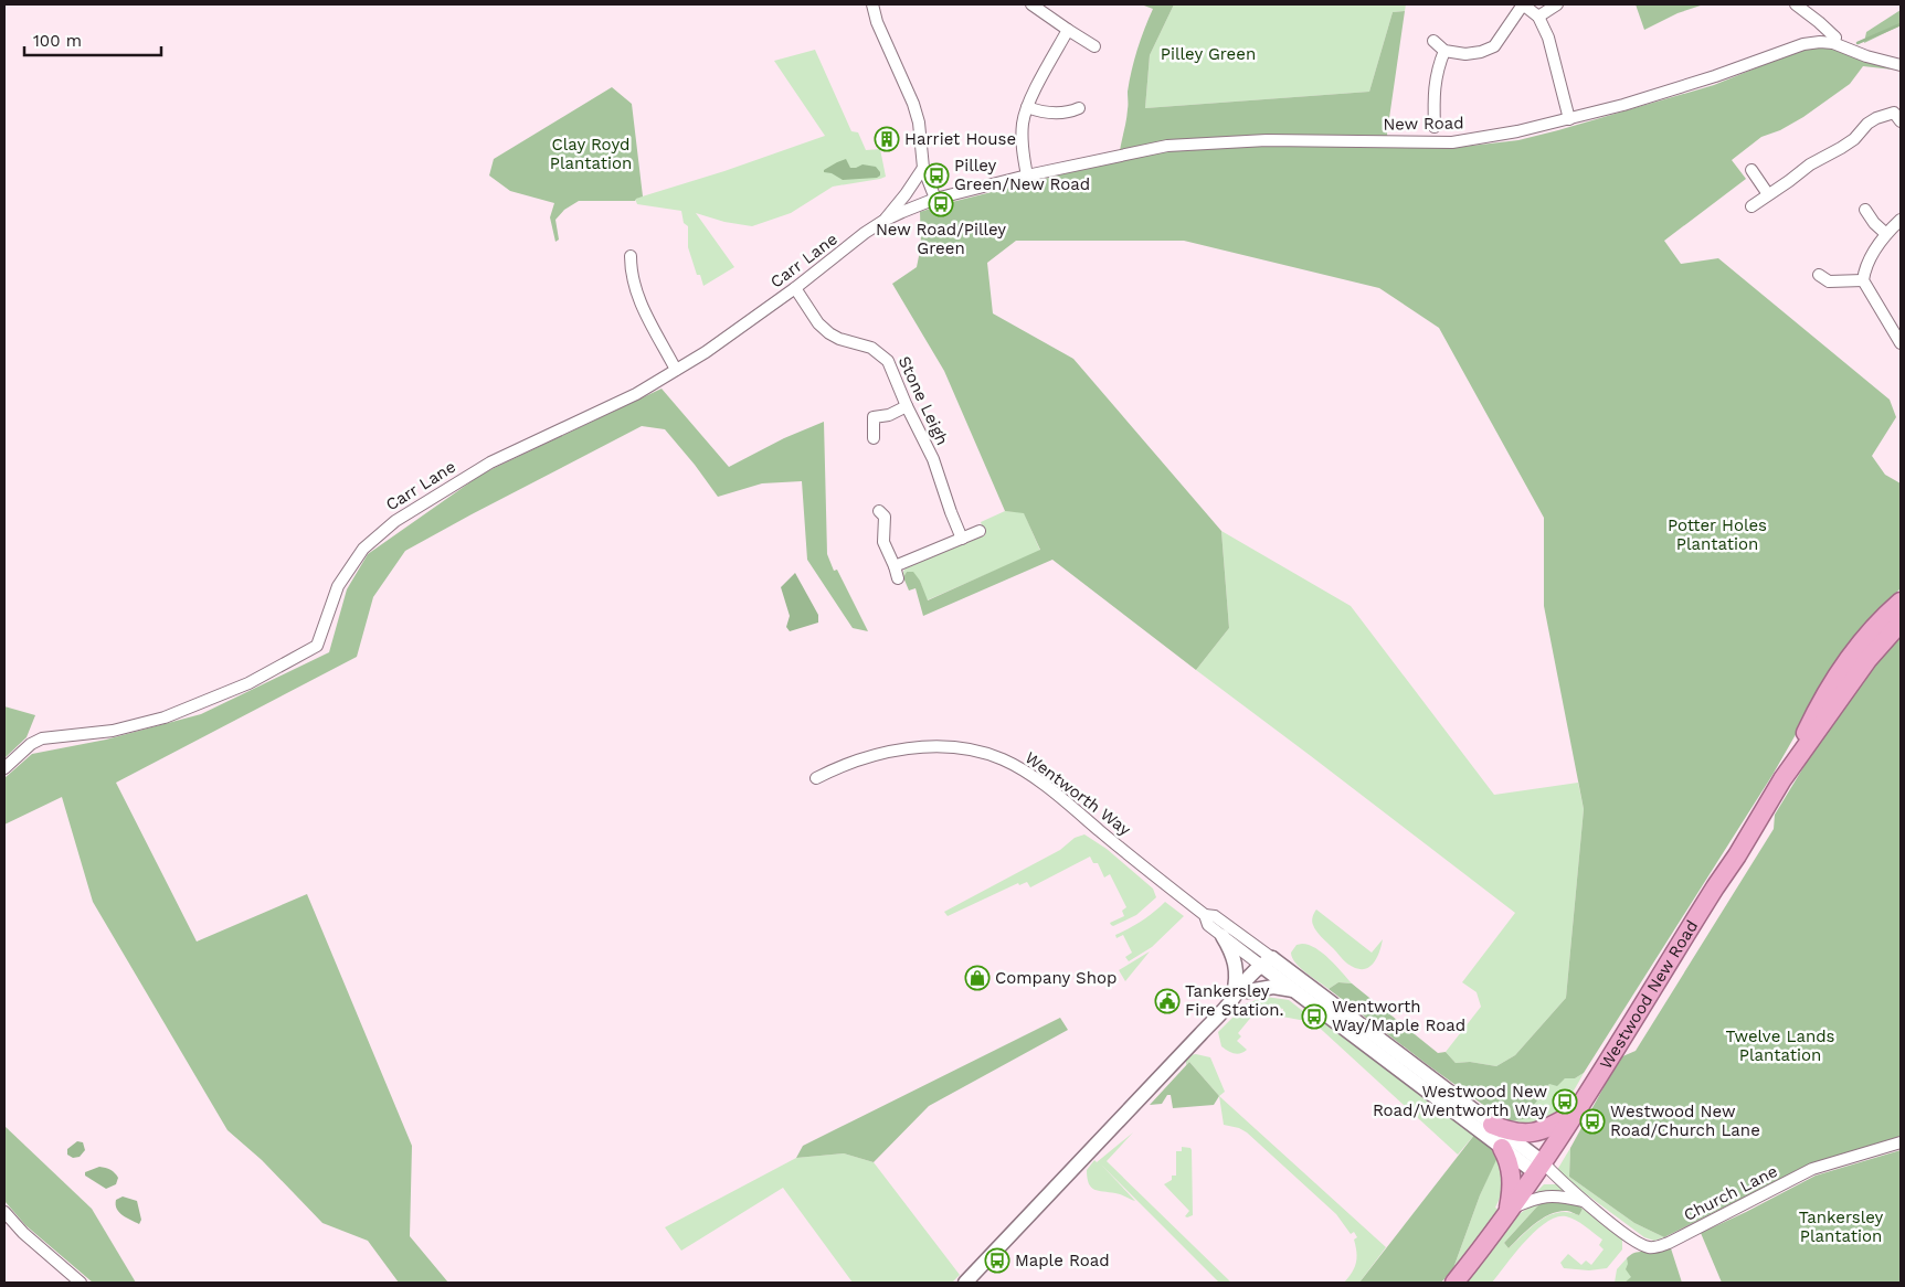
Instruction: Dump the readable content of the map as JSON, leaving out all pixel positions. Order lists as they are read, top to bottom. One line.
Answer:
{"streets":{"highway":["Westwood New Road"],"street":["New Road","Carr Lane","Stone Leigh","Wentworth Way","Church Lane"]},"crossings":[["New Road","Carr Lane"],["Carr Lane","Stone Leigh"],["Wentworth Way","Westwood New Road"],["Wentworth Way","Church Lane"],["Westwood New Road","Church Lane"]],"parks":["Pilley Green","Clay Royd Plantation","Potter Holes Plantation","Twelve Lands Plantation","Tankersley Plantation"],"places":{"building":["Harriet House"],"bus stop":["Pilley Green/New Road","New Road/Pilley Green","Wentworth Way/Maple Road","Westwood New Road/Wentworth Way","Westwood New Road/Church Lane","Maple Road"],"shop":["Company Shop"],"public building":["Tankersley Fire Station."]},"scale_bar":"100 m"}
